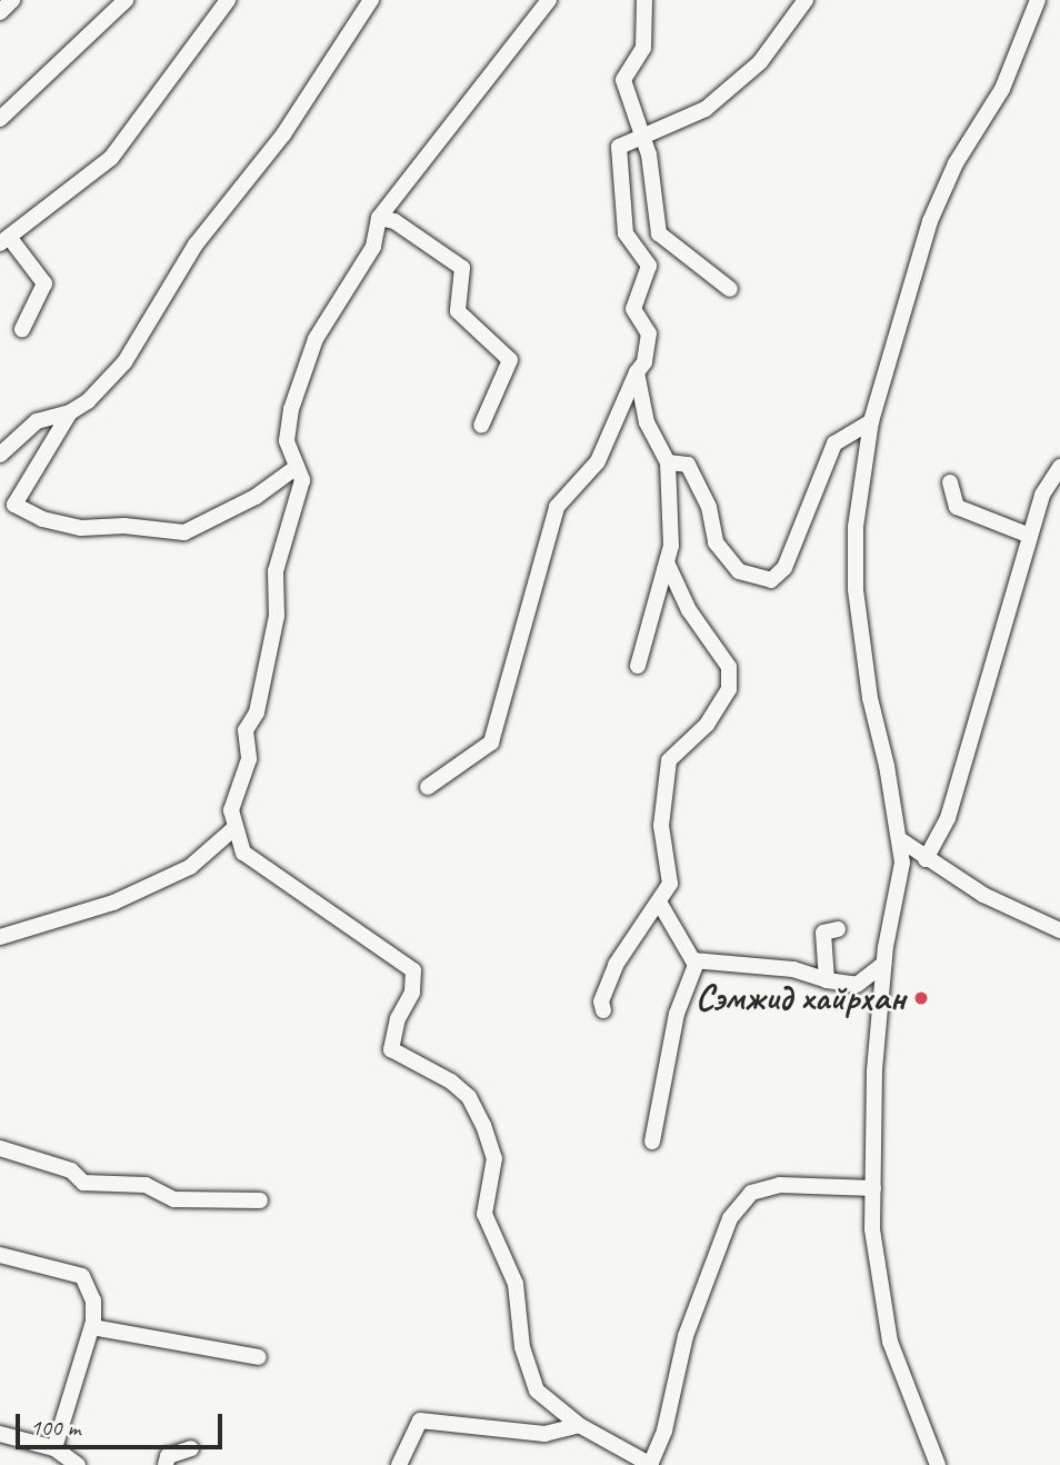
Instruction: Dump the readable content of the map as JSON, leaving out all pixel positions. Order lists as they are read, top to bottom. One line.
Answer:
{"places":["Сэмжид хайрхан"],"scale_bar":"100 m"}
